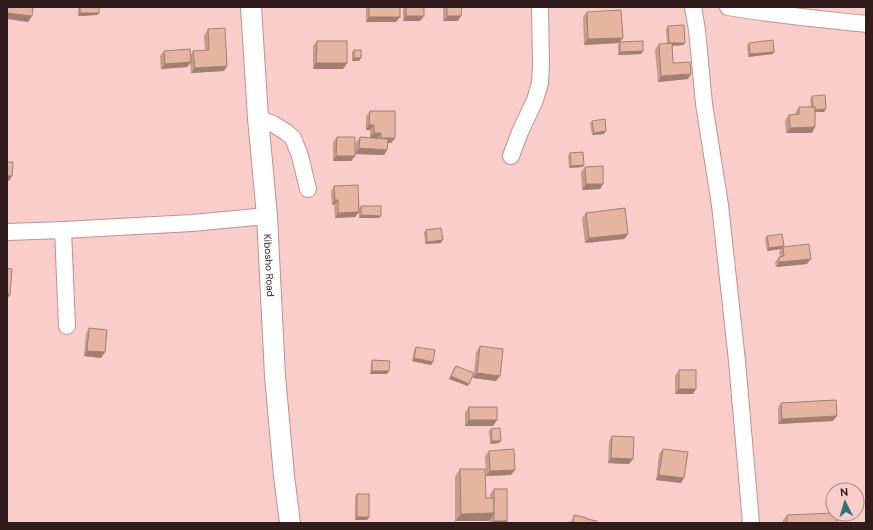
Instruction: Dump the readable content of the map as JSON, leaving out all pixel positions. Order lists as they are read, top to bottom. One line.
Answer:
{"streets":{"street":["Kibosho Road"]},"north":"top"}
